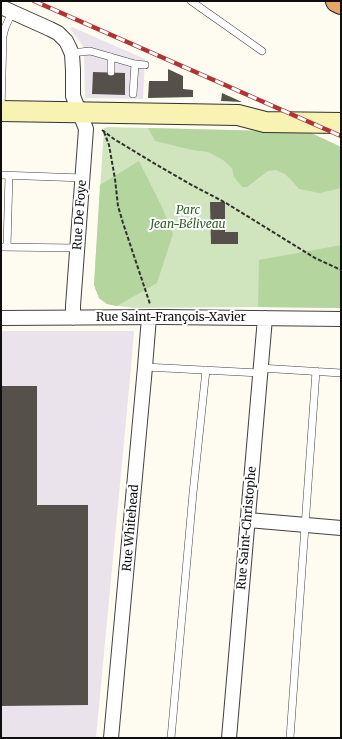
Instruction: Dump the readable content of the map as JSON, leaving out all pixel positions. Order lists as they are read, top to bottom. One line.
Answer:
{"streets":{"street":["Rue De Foye","Rue Saint-François-Xavier","Rue Whitehead","Rue Saint-Christophe"]},"crossings":[["Rue De Foye","Rue Saint-François-Xavier"],["Rue Saint-François-Xavier","Rue Whitehead"],["Rue Saint-François-Xavier","Rue Saint-Christophe"]],"parks":["Parc Jean-Béliveau"]}
